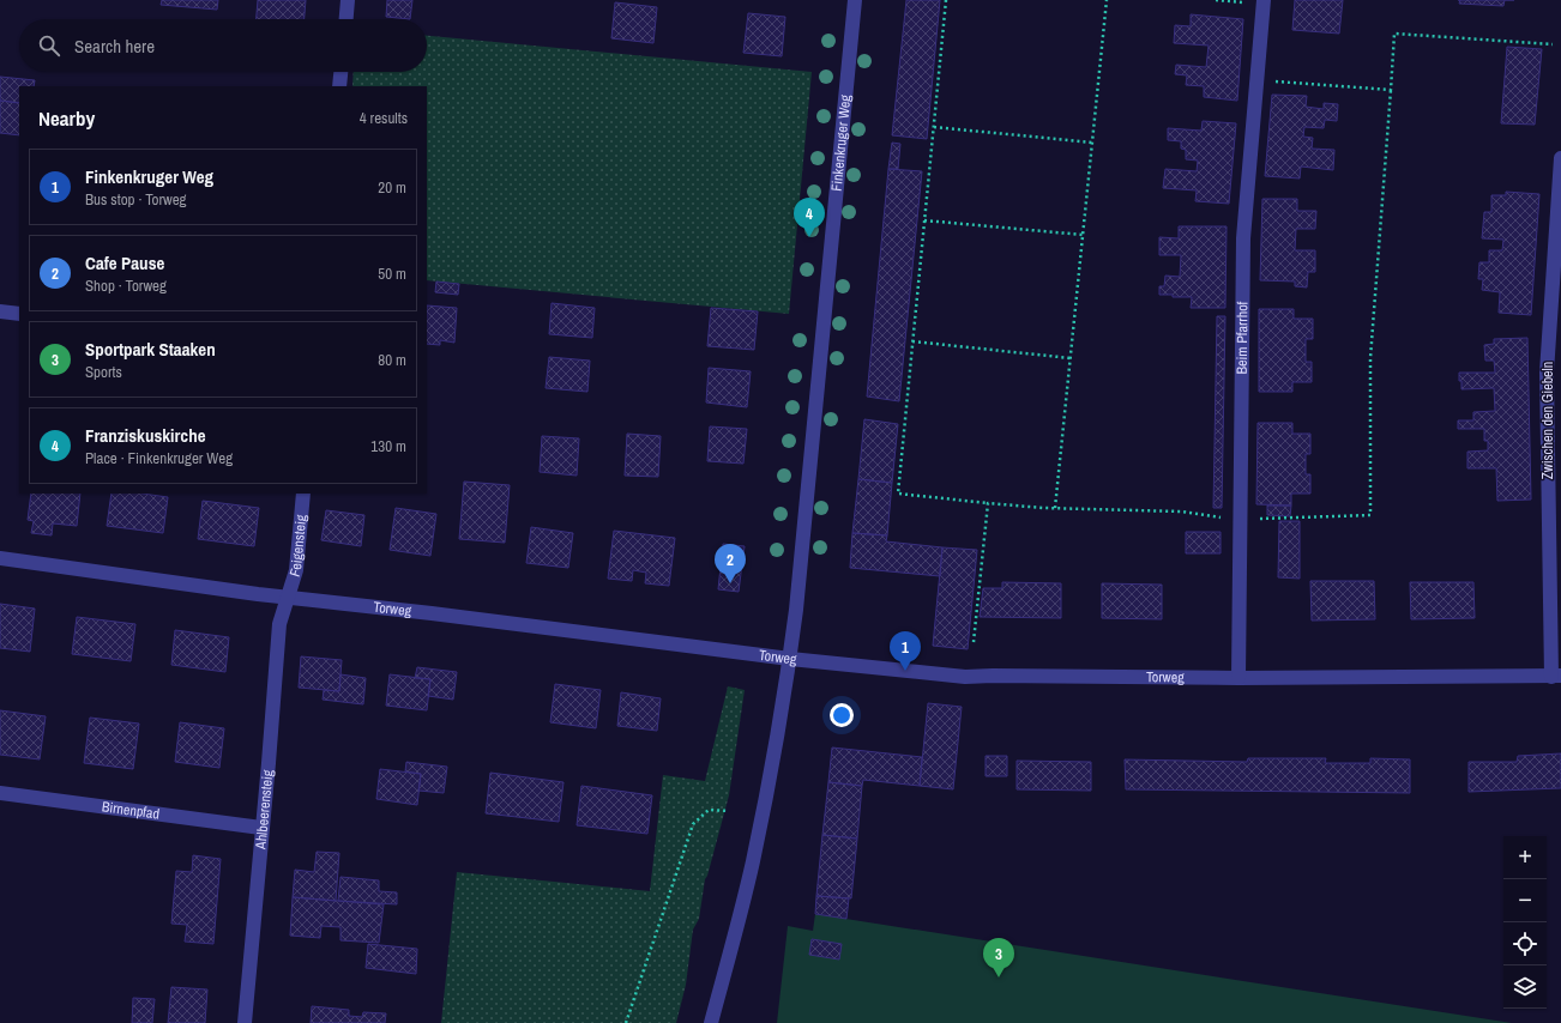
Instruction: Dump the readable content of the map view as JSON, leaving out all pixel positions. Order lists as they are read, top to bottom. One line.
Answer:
{"streets":{"street":["Finkenkruger Weg","Beim Pfarrhof","Zwischen den Giebeln","Feigensteig","Torweg","Ahlbeerensteig","Birnenpfad"]},"crossings":[["Finkenkruger Weg","Torweg"],["Beim Pfarrhof","Torweg"],["Zwischen den Giebeln","Torweg"],["Feigensteig","Torweg"],["Feigensteig","Ahlbeerensteig"],["Torweg","Ahlbeerensteig"],["Ahlbeerensteig","Birnenpfad"]],"page":{"search":"Search here","heading":["Nearby","4 results"],"list":[{"mark":"1","name":"Finkenkruger Weg","note":"Bus stop · Torweg","value":"20 m"},{"mark":"2","name":"Cafe Pause","note":"Shop · Torweg","value":"50 m"},{"mark":"3","name":"Sportpark Staaken","note":"Sports","value":"80 m"},{"mark":"4","name":"Franziskuskirche","note":"Place · Finkenkruger Weg","value":"130 m"}],"pins":["4","2","1","3"],"map_buttons":["+","−"]}}
